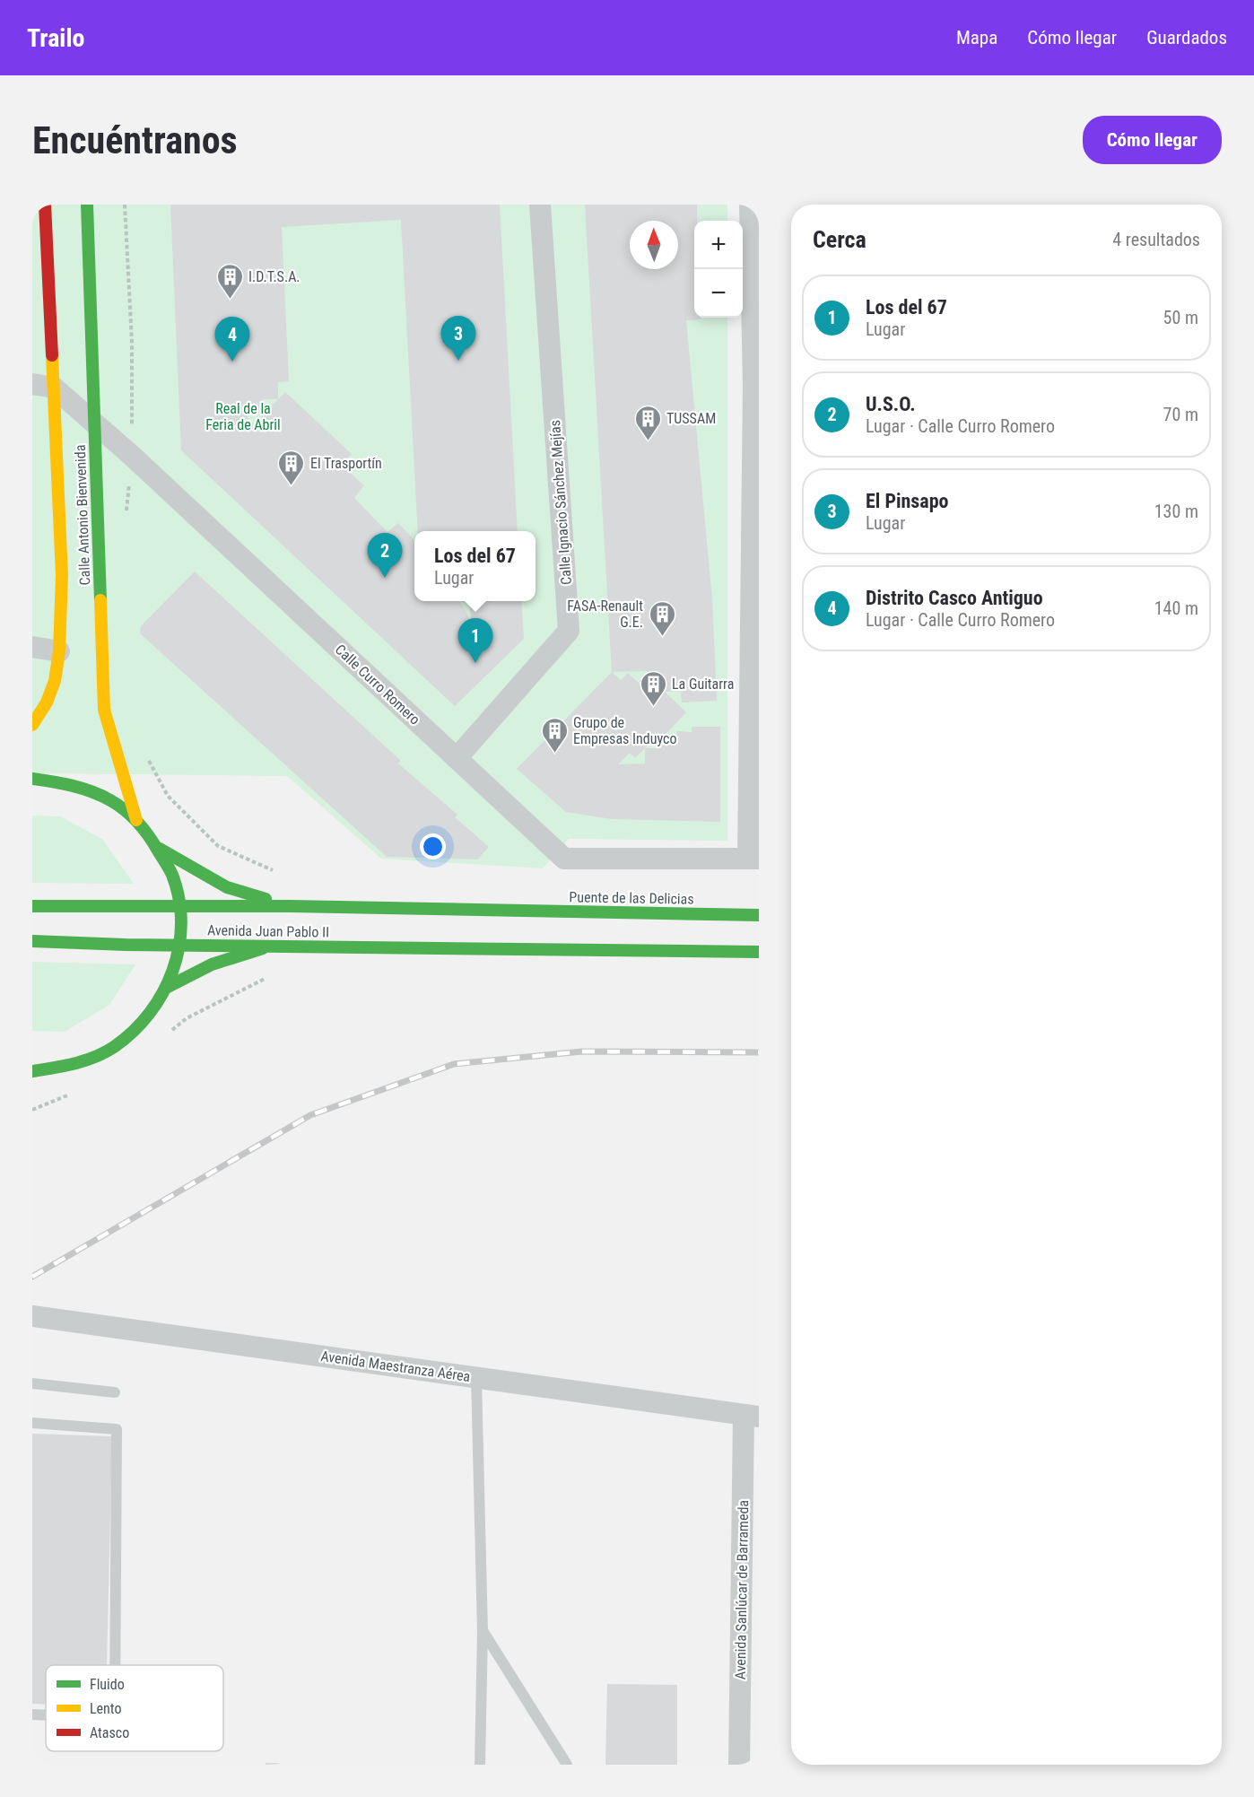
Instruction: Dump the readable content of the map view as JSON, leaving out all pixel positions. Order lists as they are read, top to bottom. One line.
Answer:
{"streets":{"main road":["Calle Antonio Bienvenida","Puente de las Delicias","Avenida Juan Pablo II"],"street":["Calle Ignacio Sánchez Mejías","Calle Curro Romero","Avenida Maestranza Aérea","Avenida Sanlúcar de Barrameda"]},"crossings":[["Calle Ignacio Sánchez Mejías","Calle Curro Romero"],["Calle Antonio Bienvenida","Calle Curro Romero"],["Puente de las Delicias","Avenida Juan Pablo II"],["Avenida Maestranza Aérea","Avenida Sanlúcar de Barrameda"]],"parks":["Real de la Feria de Abril"],"places":{"building":["I.D.T.S.A.","TUSSAM","El Trasportín","FASA-Renault G.E.","La Guitarra","Grupo de Empresas Induyco"]},"legend":["Fluido","Lento","Atasco"],"north":"top","page":{"header":"Trailo","nav":["Mapa","Cómo llegar","Guardados"],"buttons":"Cómo llegar","title":"Encuéntranos","heading":["Cerca","4 resultados"],"map_buttons":["+","−"],"list":[{"mark":"1","name":"Los del 67","note":"Lugar","value":"50 m"},{"mark":"2","name":"U.S.O.","note":"Lugar · Calle Curro Romero","value":"70 m"},{"mark":"3","name":"El Pinsapo","note":"Lugar","value":"130 m"},{"mark":"4","name":"Distrito Casco Antiguo","note":"Lugar · Calle Curro Romero","value":"140 m"}],"pins":["3","4","2","1"],"popup":["Los del 67","Lugar"]}}
